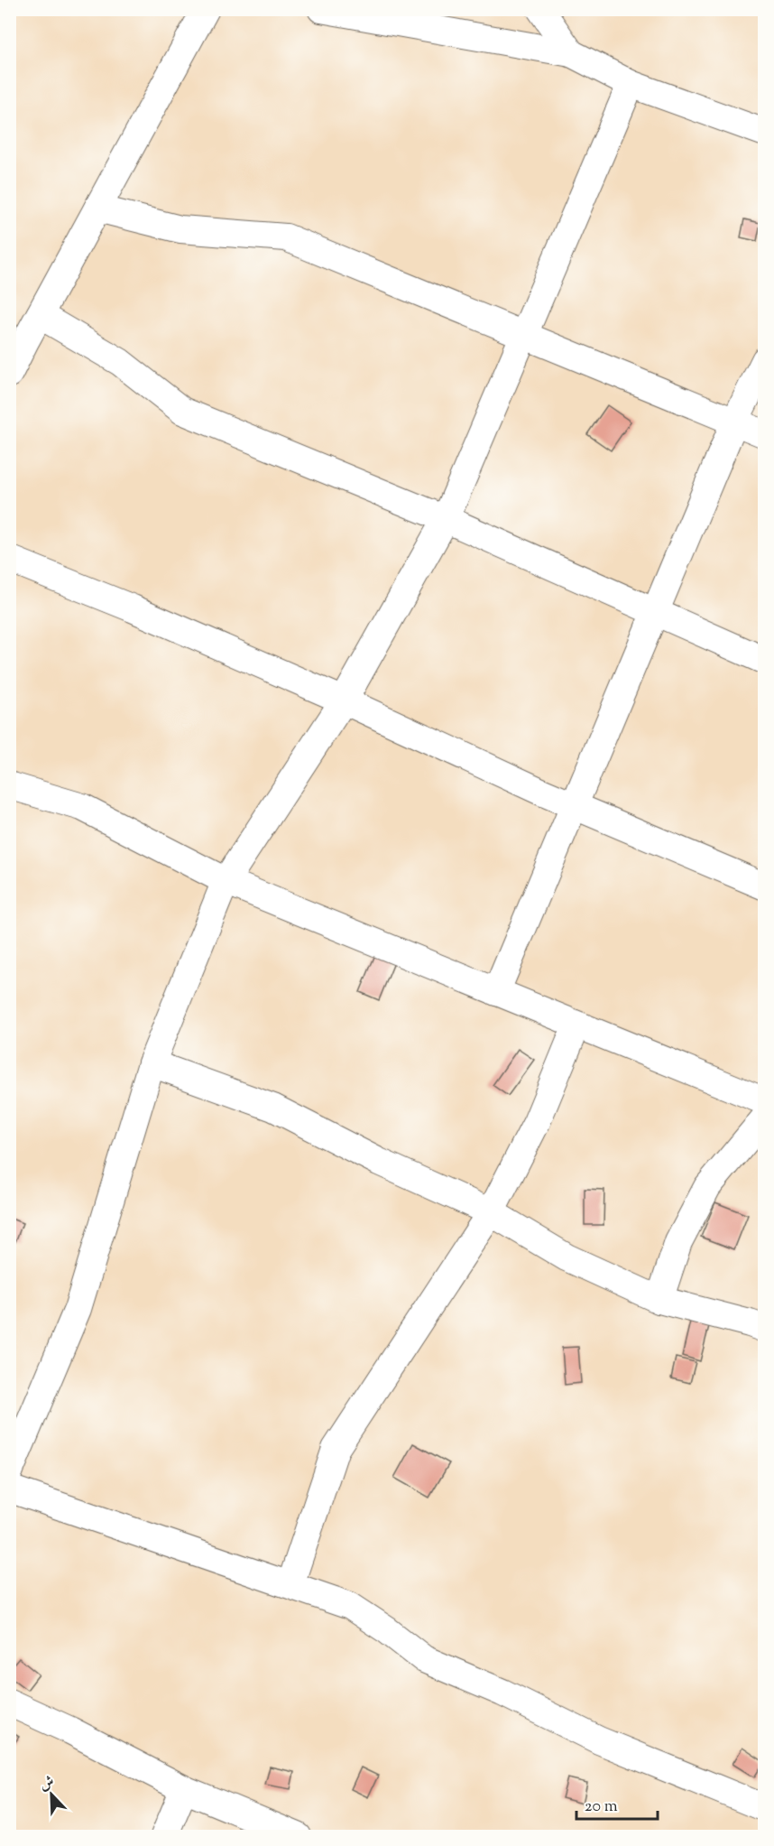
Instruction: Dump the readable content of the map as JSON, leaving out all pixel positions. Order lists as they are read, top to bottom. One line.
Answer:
{"scale_bar":"20 m","north":"top left"}
